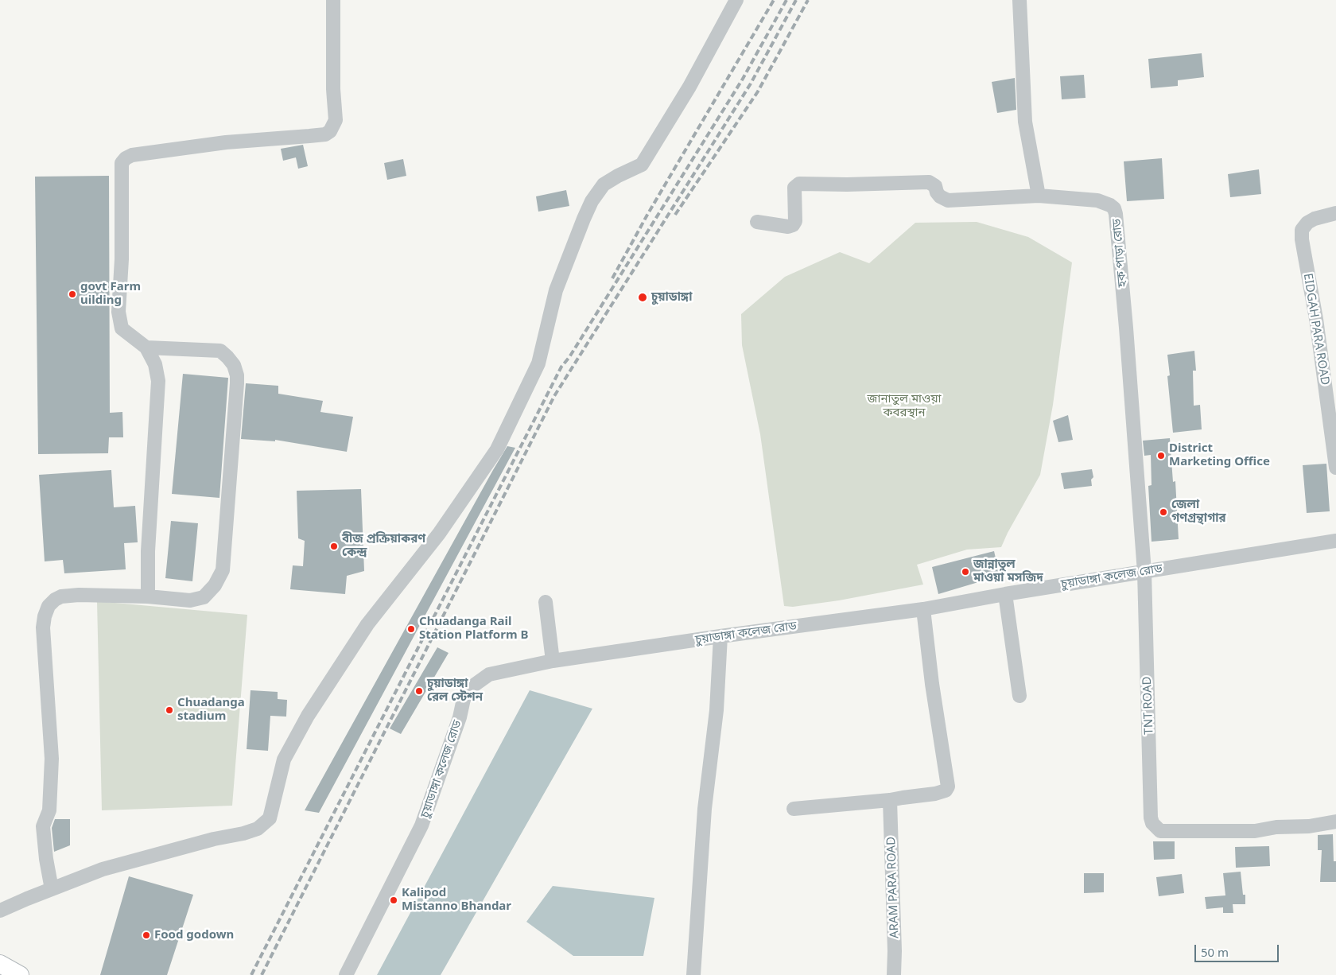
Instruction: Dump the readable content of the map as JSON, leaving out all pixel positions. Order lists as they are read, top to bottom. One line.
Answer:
{"streets":{"street":["হক পাড়া রোড","EIDGAH PARA ROAD","চুয়াডাঙ্গা কলেজ রোড","TNT ROAD","ARAM PARA ROAD"]},"crossings":[["হক পাড়া রোড","চুয়াডাঙ্গা কলেজ রোড"],["হক পাড়া রোড","TNT ROAD"],["চুয়াডাঙ্গা কলেজ রোড","TNT ROAD"]],"parks":["জানাতুল মাওয়া কবরস্থান"],"places":["govt Farm uilding","চুয়াডাঙ্গা","District Marketing Office","জেলা গণগ্রন্থাগার","বীজ প্রক্রিয়াকরণ কেন্দ্র","জান্নাতুল মাওয়া মসজিদ","Chuadanga Rail Station Platform B","চুয়াডাঙ্গা রেল স্টেশন","Chuadanga stadium","Kalipod Mistanno Bhandar","Food godown"],"scale_bar":"50 m"}
